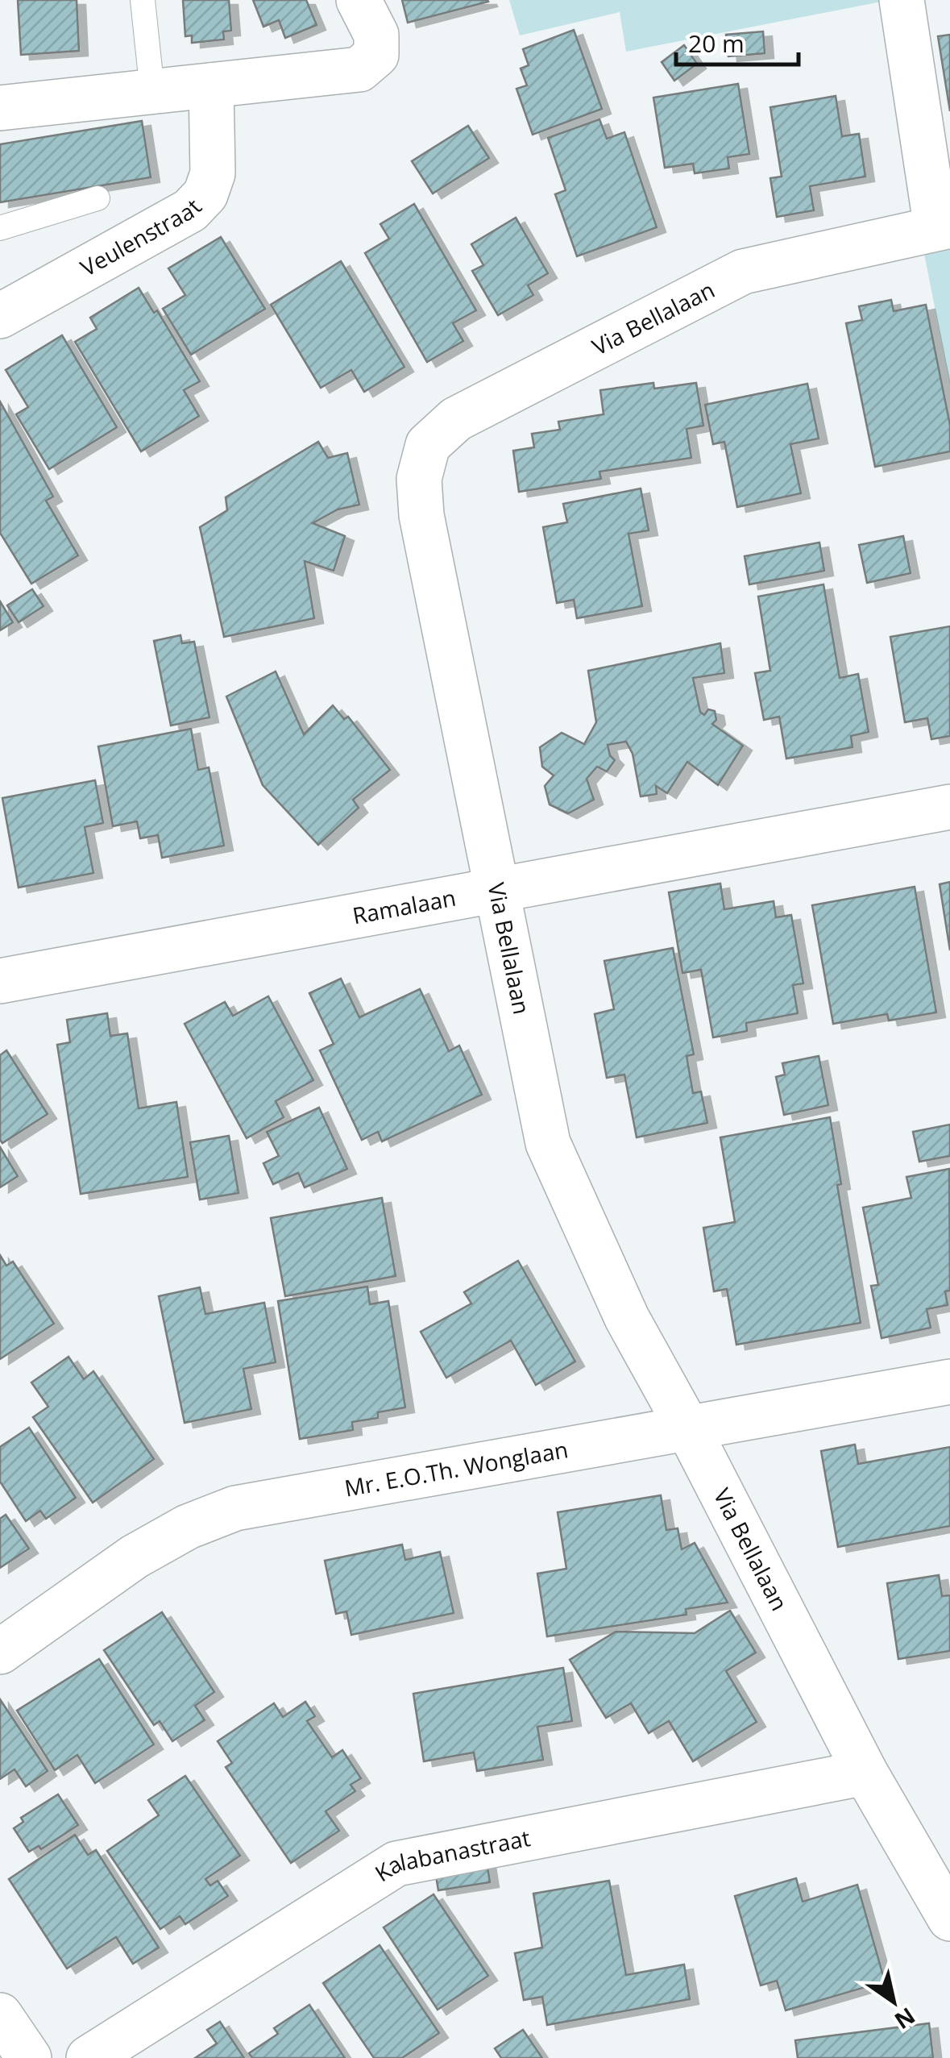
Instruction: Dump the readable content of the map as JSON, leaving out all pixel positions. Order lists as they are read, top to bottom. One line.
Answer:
{"streets":{"street":["Veulenstraat","Via Bellalaan","Ramalaan","Mr. E.O.Th. Wonglaan","Kalabanastraat"]},"crossings":[["Via Bellalaan","Ramalaan"],["Via Bellalaan","Mr. E.O.Th. Wonglaan"],["Via Bellalaan","Kalabanastraat"]],"scale_bar":"20 m","north":"bottom right"}
